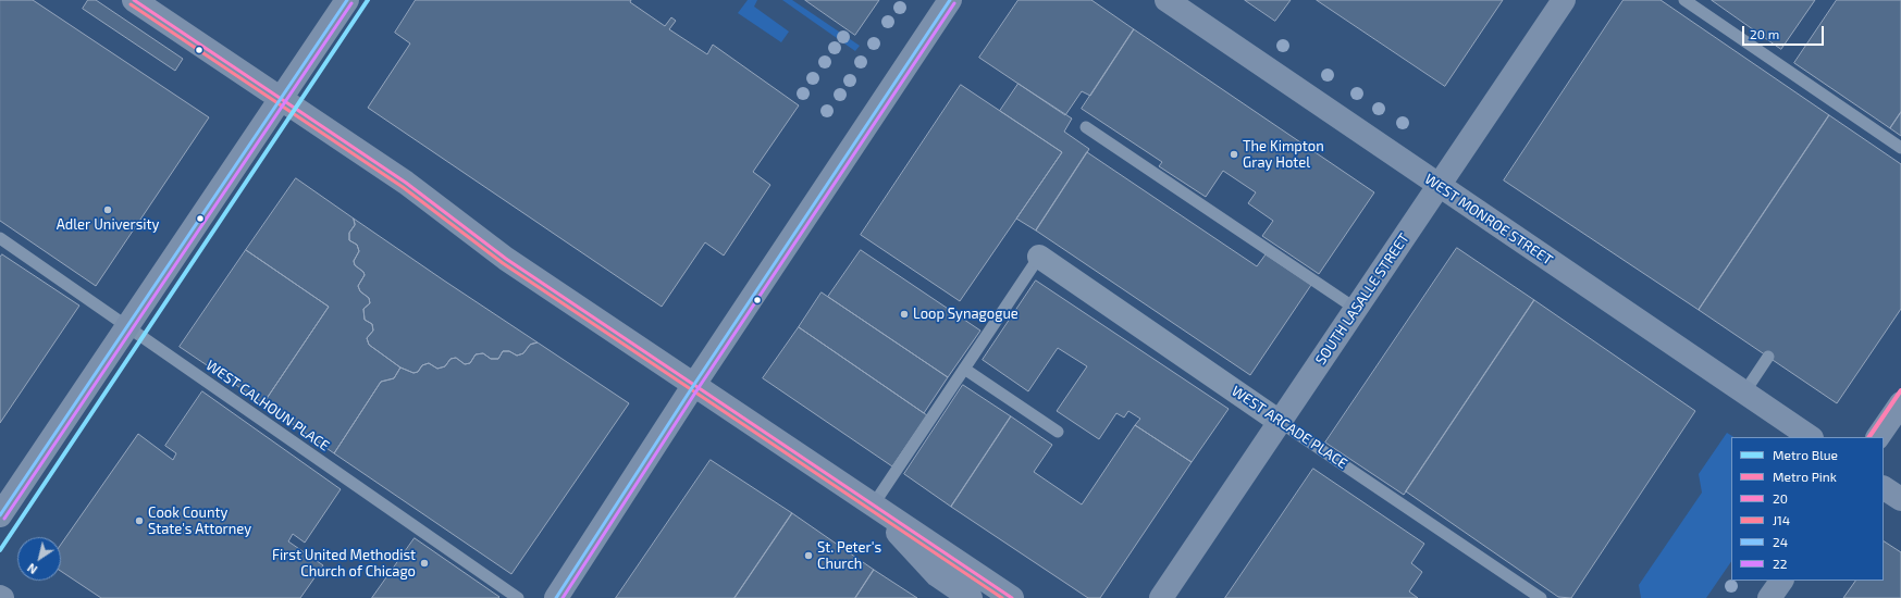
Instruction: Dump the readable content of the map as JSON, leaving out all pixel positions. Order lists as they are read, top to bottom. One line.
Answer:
{"streets":{"main road":["WEST MONROE STREET","SOUTH LASALLE STREET"],"street":["WEST ARCADE PLACE"],"lane":["WEST CALHOUN PLACE"]},"crossings":[["WEST MONROE STREET","SOUTH LASALLE STREET"],["SOUTH LASALLE STREET","WEST ARCADE PLACE"]],"places":["The Kimpton Gray Hotel","Adler University","Loop Synagogue","Cook County State's Attorney","St. Peter's Church","First United Methodist Church of Chicago"],"lines":["metro line Blue","transit line 20","transit line 24","transit line 22","transit line J14","metro line Pink"],"legend":["Metro Blue","Metro Pink","20","J14","24","22"],"scale_bar":"20 m","north":"bottom left"}
